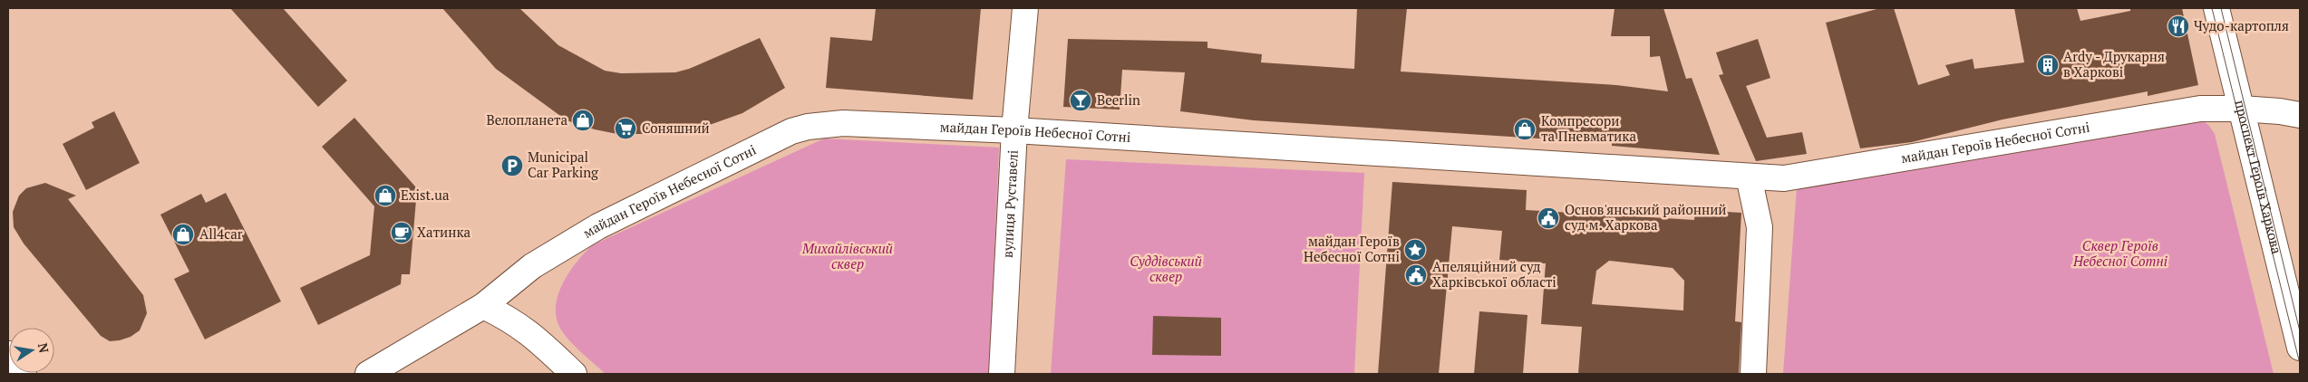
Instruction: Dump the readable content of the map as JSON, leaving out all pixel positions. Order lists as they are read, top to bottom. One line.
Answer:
{"streets":{"main road":["майдан Героїв Небесної Сотні","проспект Героїв Харкова","вулиця Руставелі"]},"crossings":[["майдан Героїв Небесної Сотні","проспект Героїв Харкова"],["майдан Героїв Небесної Сотні","вулиця Руставелі"]],"parks":["Сквер Героїв Небесної Сотні","Михайлівський сквер","Суддівський сквер"],"places":{"restaurant":["Чудо-картопля"],"building":["Ardy - Друкарня в Харкові"],"bar":["Beеrlin"],"shop":["Велопланета","Компресори та Пневматика","Exist.ua","All4car"],"supermarket":["Соняшний"],"parking":["Municipal Car Parking"],"public building":["Основ'янський районний суд м. Харкова","Апеляційний суд Харківської області"],"cafe":["Хатинка"],"place":["майдан Героїв Небесної Сотні"]},"north":"right"}
